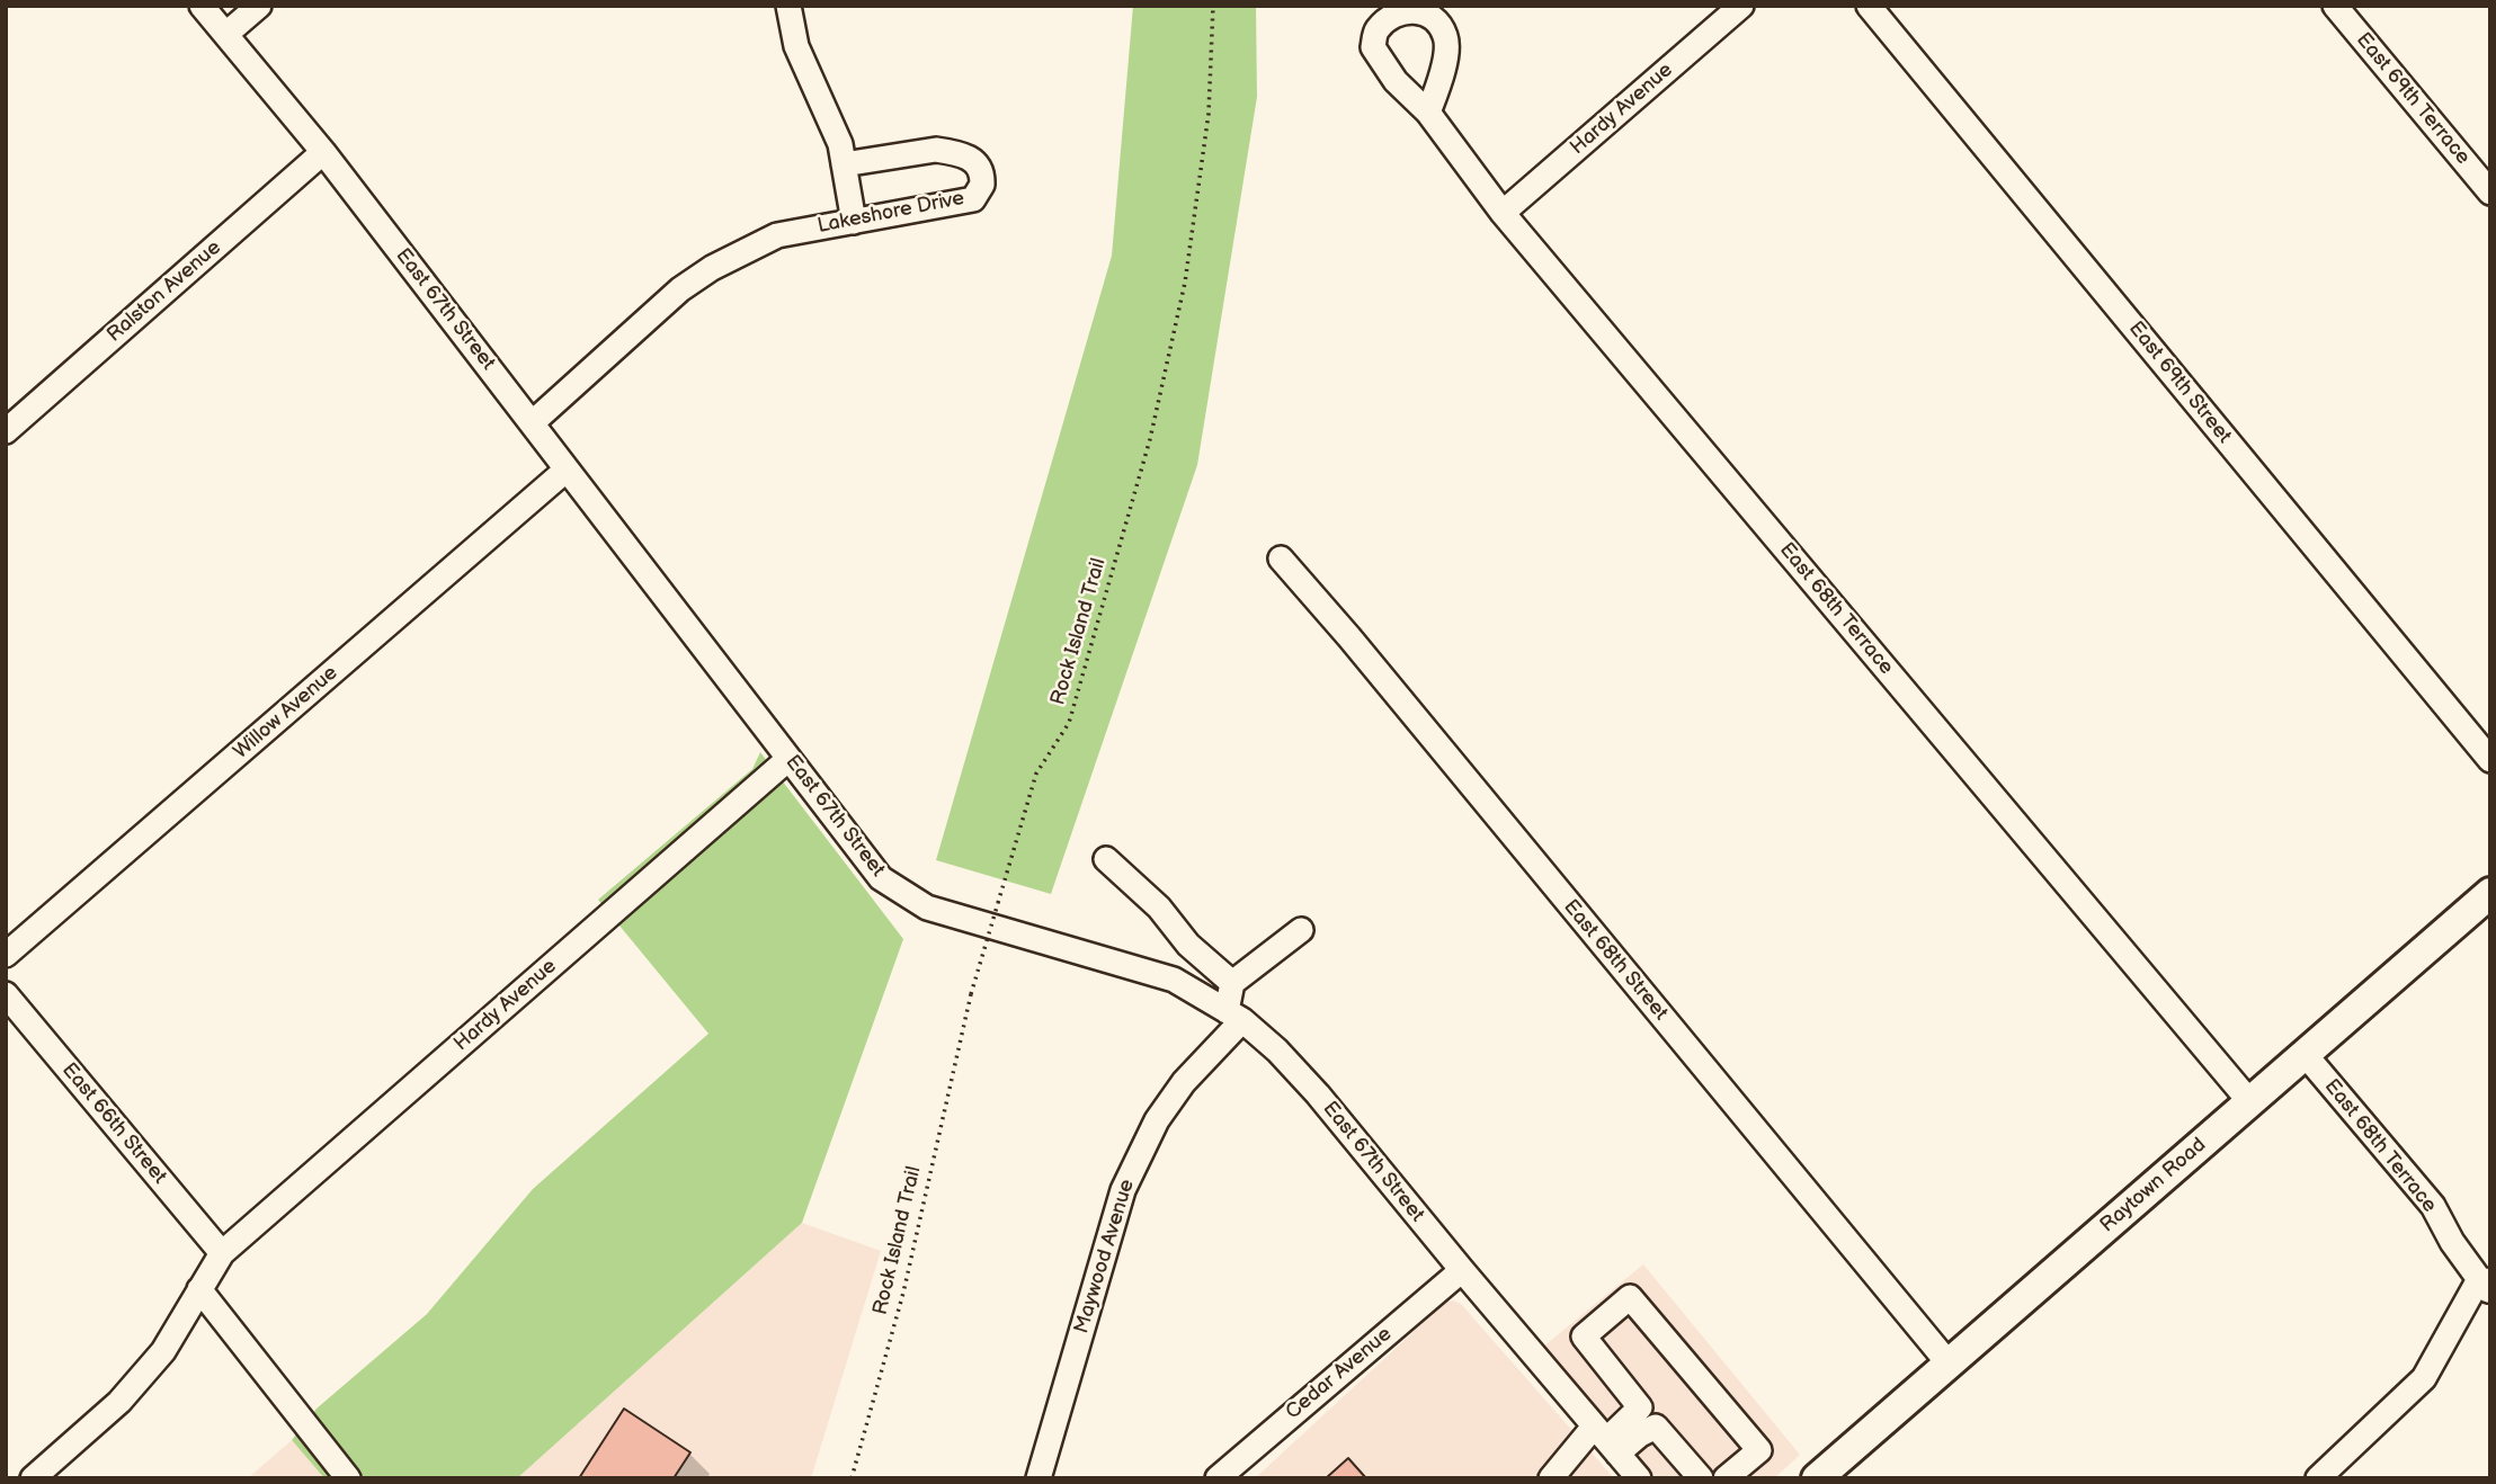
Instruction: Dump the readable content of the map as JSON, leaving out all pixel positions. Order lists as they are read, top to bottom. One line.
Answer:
{"streets":{"main road":["Raytown Road"],"street":["East 69th Terrace","Hardy Avenue","Lakeshore Drive","Ralston Avenue","East 67th Street","East 69th Street","East 68th Terrace","Willow Avenue","East 68th Street","East 66th Street","Maywood Avenue","Cedar Avenue"],"path":["Rock Island Trail"]},"crossings":[["Hardy Avenue","East 67th Street"],["Hardy Avenue","East 68th Terrace"],["Hardy Avenue","East 66th Street"],["Lakeshore Drive","East 67th Street"],["Ralston Avenue","East 67th Street"],["East 67th Street","Willow Avenue"],["East 67th Street","Maywood Avenue"],["East 67th Street","Cedar Avenue"],["East 68th Terrace","Raytown Road"],["East 68th Street","Raytown Road"]]}
